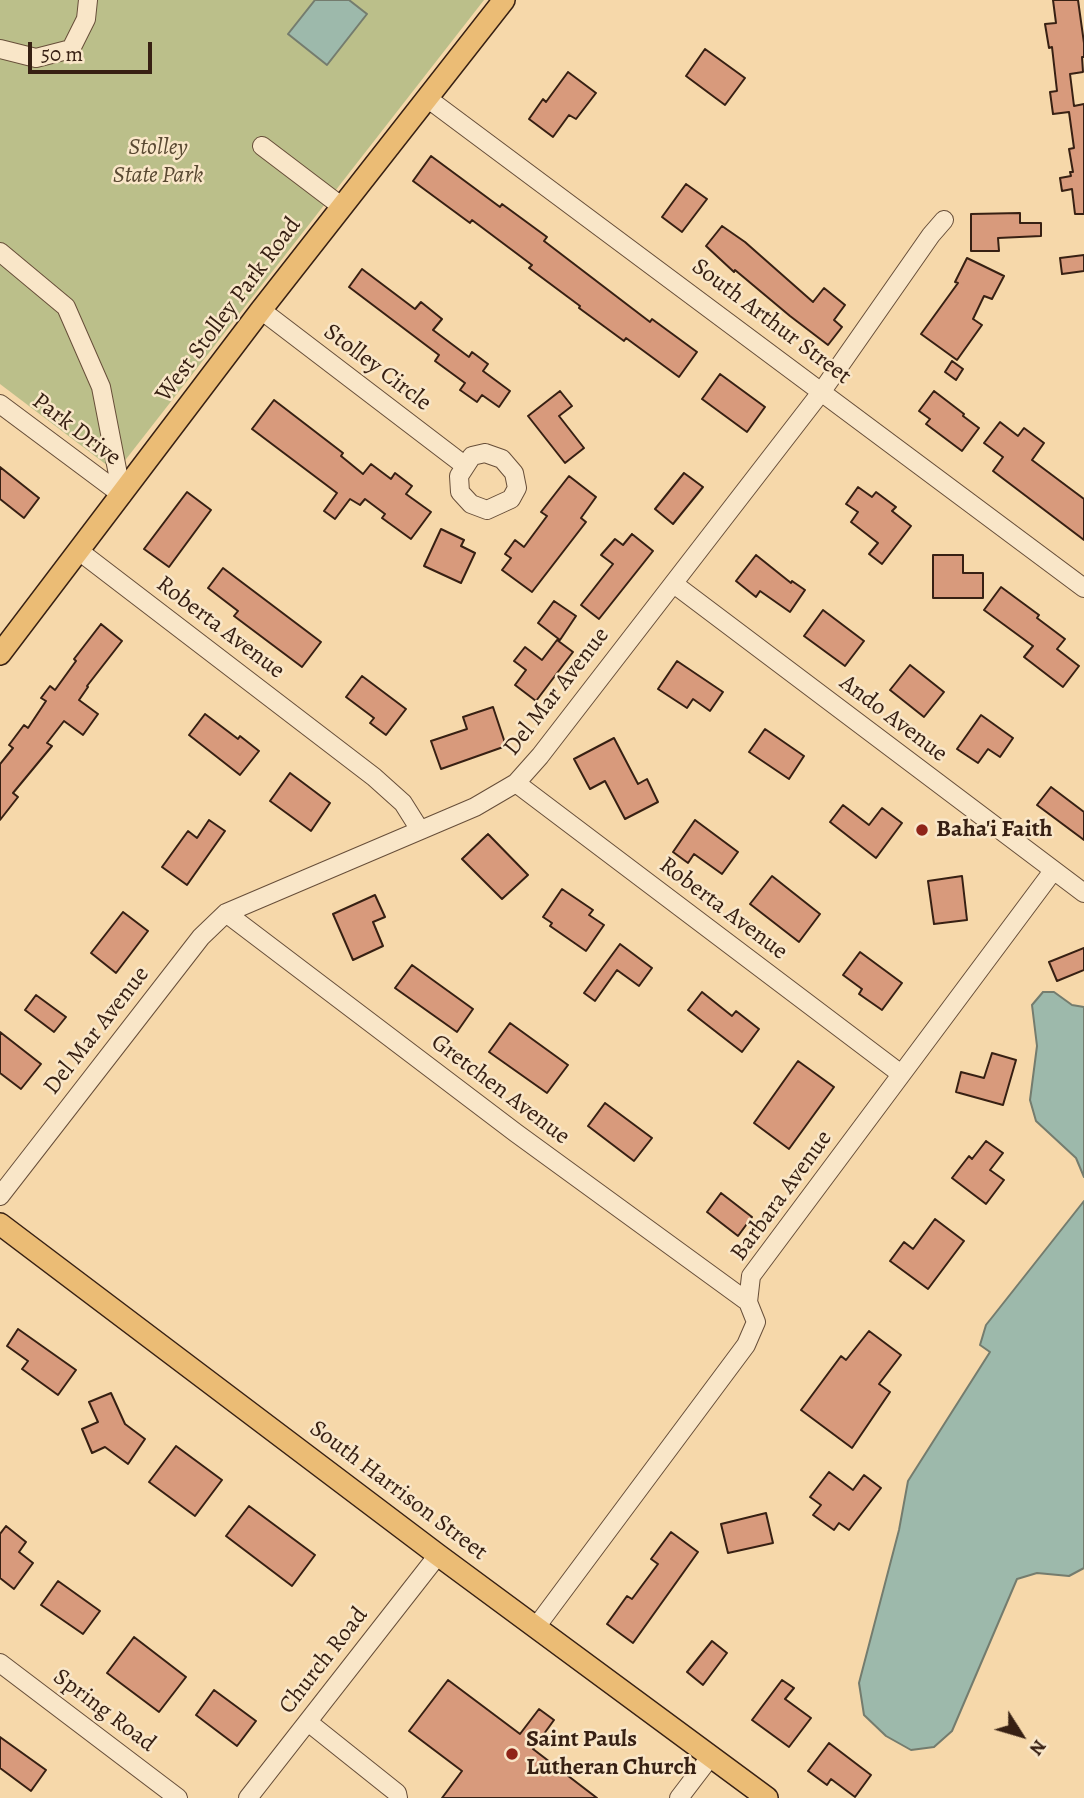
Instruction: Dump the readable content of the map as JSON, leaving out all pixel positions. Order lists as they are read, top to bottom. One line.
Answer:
{"streets":{"main road":["West Stolley Park Road","South Harrison Street"],"street":["South Arthur Street","Stolley Circle","Park Drive","Roberta Avenue","Del Mar Avenue","Ando Avenue","Gretchen Avenue","Barbara Avenue","Church Road","Spring Road"]},"crossings":[["West Stolley Park Road","South Arthur Street"],["West Stolley Park Road","Stolley Circle"],["West Stolley Park Road","Park Drive"],["West Stolley Park Road","Roberta Avenue"],["South Arthur Street","Del Mar Avenue"],["Roberta Avenue","Del Mar Avenue"],["Roberta Avenue","Barbara Avenue"],["Del Mar Avenue","Ando Avenue"],["Del Mar Avenue","Gretchen Avenue"],["Ando Avenue","Barbara Avenue"],["Gretchen Avenue","Barbara Avenue"],["Barbara Avenue","South Harrison Street"],["South Harrison Street","Church Road"]],"parks":["Stolley State Park"],"places":["Baha'i Faith","Saint Pauls Lutheran Church"],"scale_bar":"50 m","north":"bottom right"}
